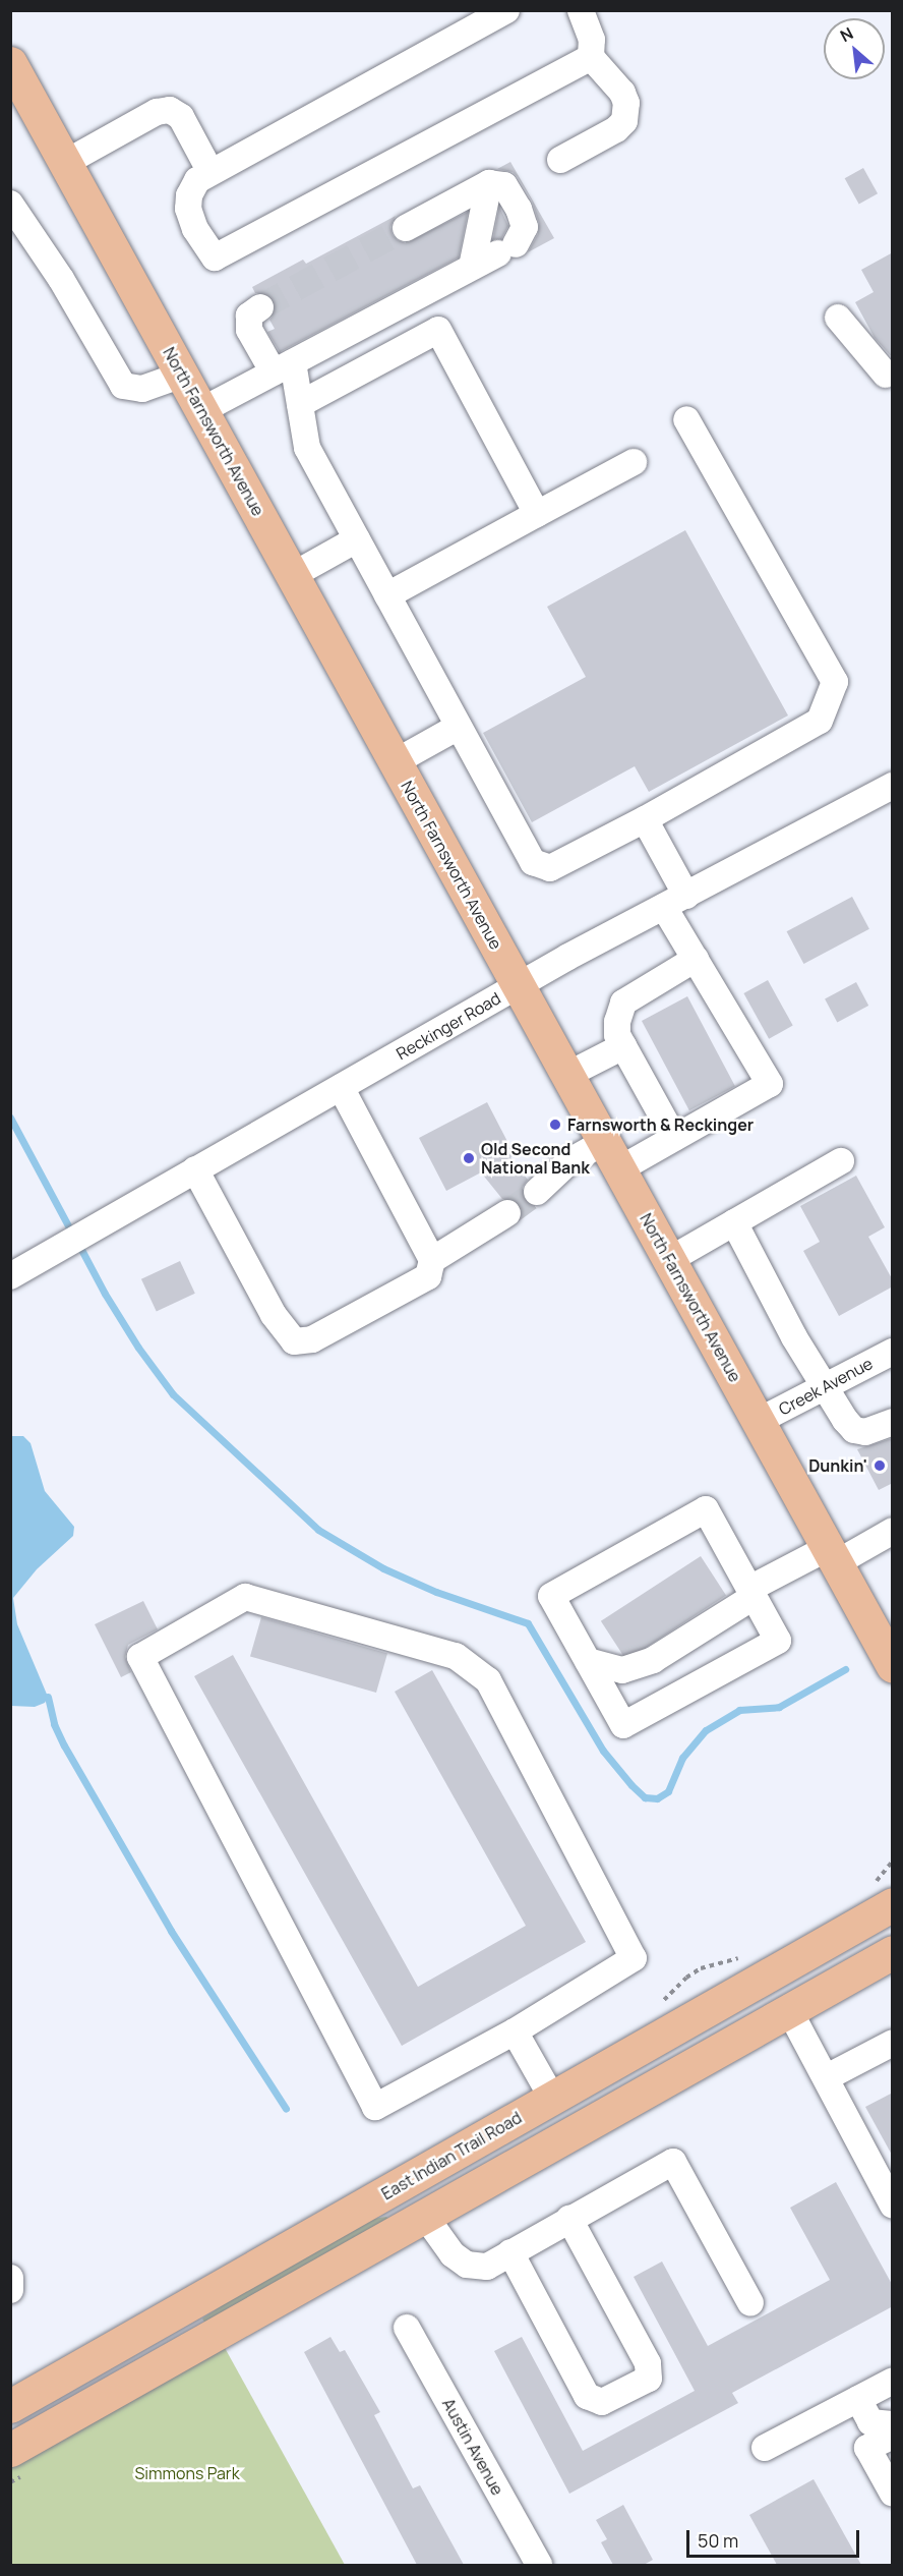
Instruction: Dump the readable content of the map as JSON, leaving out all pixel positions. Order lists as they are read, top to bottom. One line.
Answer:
{"streets":{"main road":["North Farnsworth Avenue","East Indian Trail Road"],"street":["Reckinger Road","Creek Avenue","Austin Avenue"]},"crossings":[["North Farnsworth Avenue","Reckinger Road"],["North Farnsworth Avenue","Creek Avenue"]],"parks":["Simmons Park"],"places":["Farnsworth & Reckinger","Old Second National Bank","Dunkin'"],"scale_bar":"50 m","north":"top left"}
